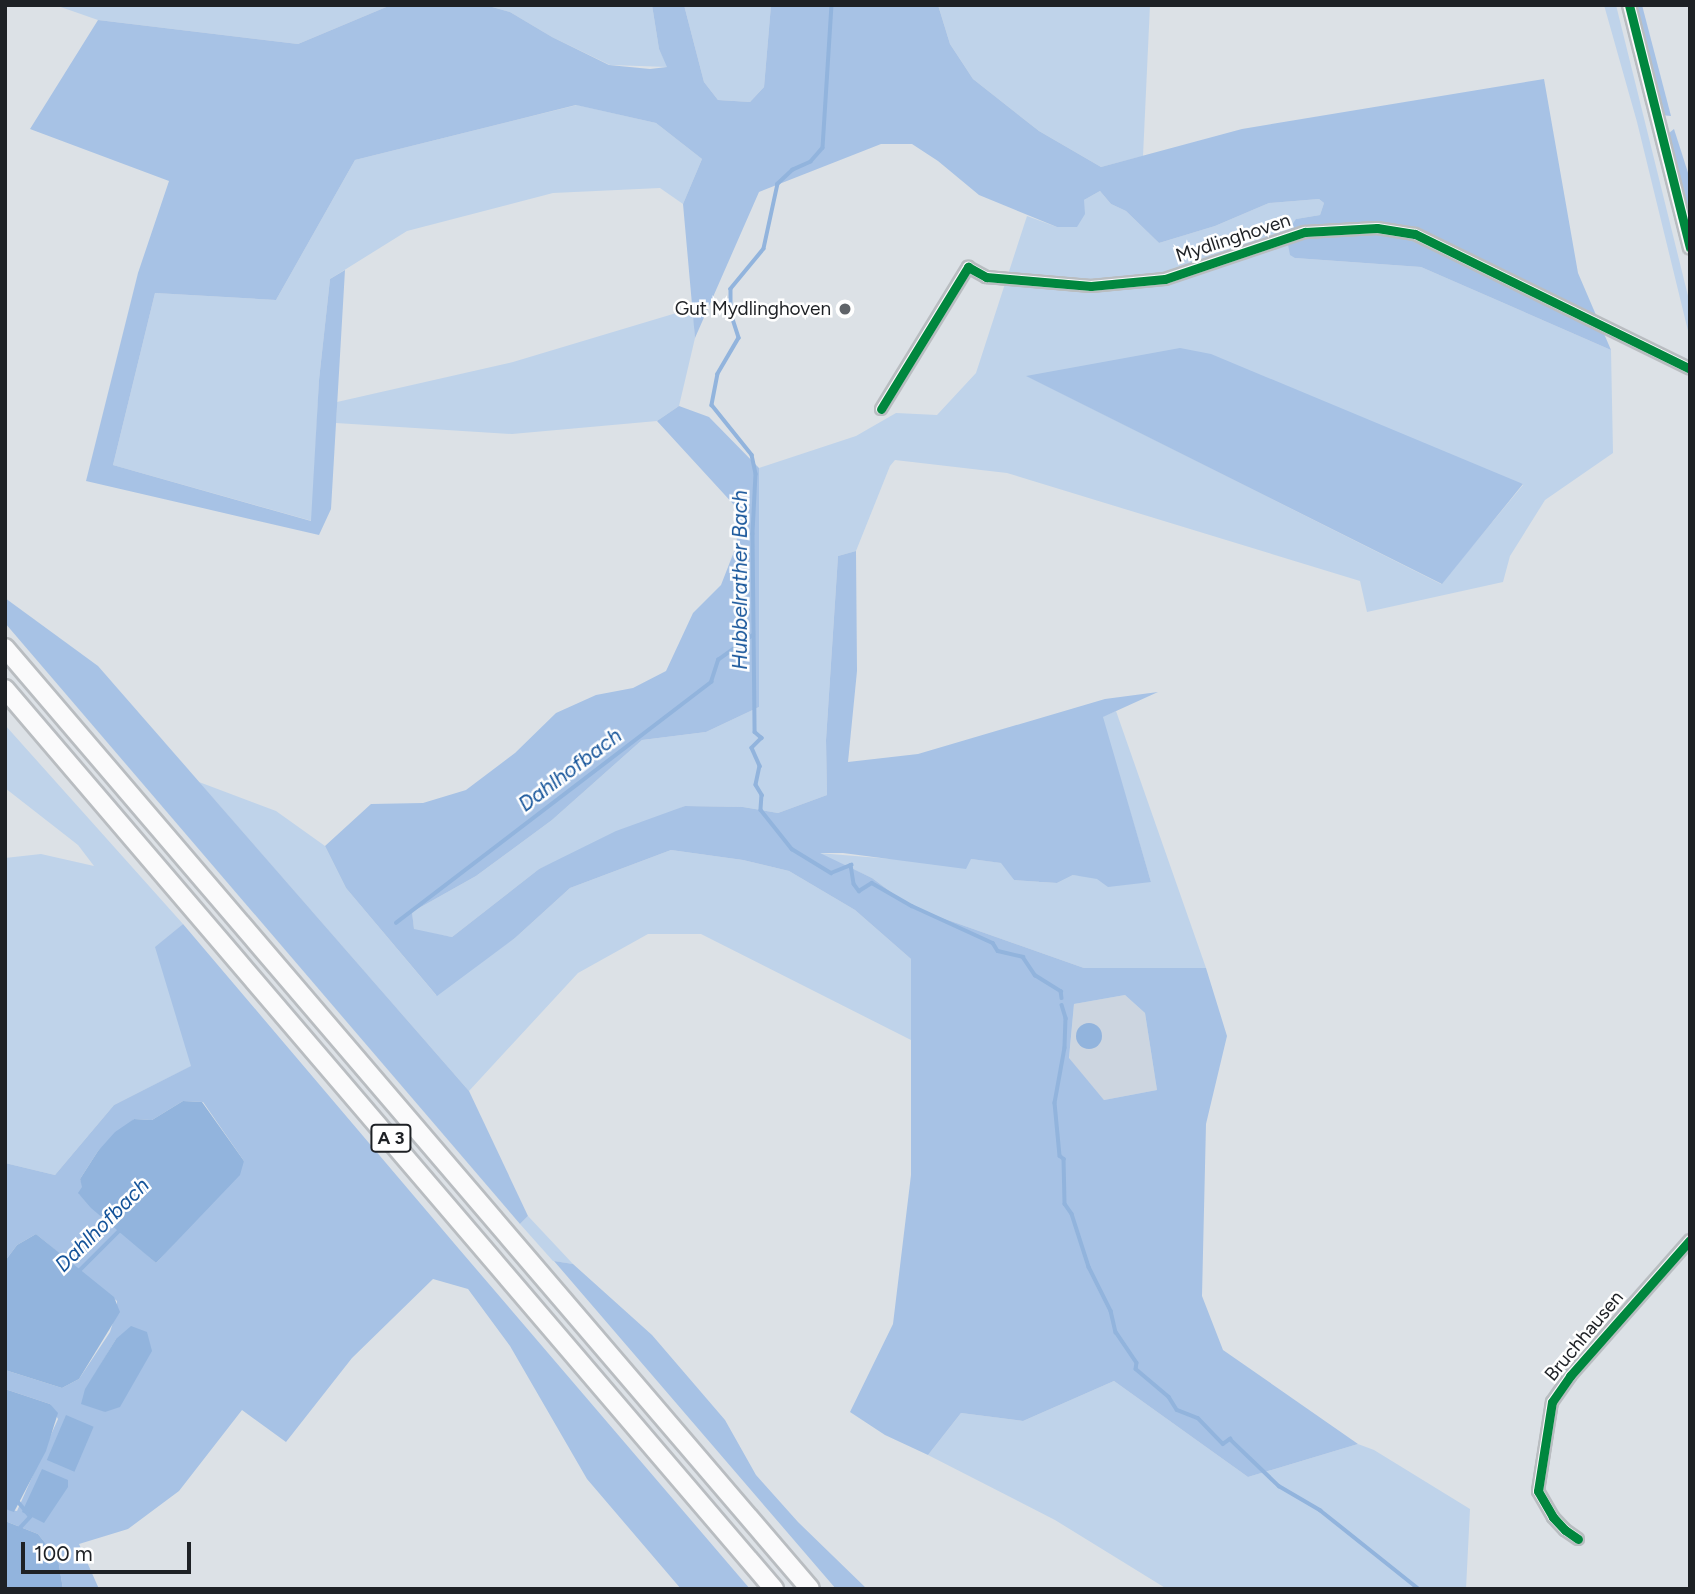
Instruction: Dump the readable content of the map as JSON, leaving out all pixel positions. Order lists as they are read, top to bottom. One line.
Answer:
{"streets":{"highway":["A 3"],"street":["Mydlinghoven","Bruchhausen"]},"water":["Hubbelrather Bach","Dahlhofbach"],"places":["Gut Mydlinghoven"],"scale_bar":"100 m"}
